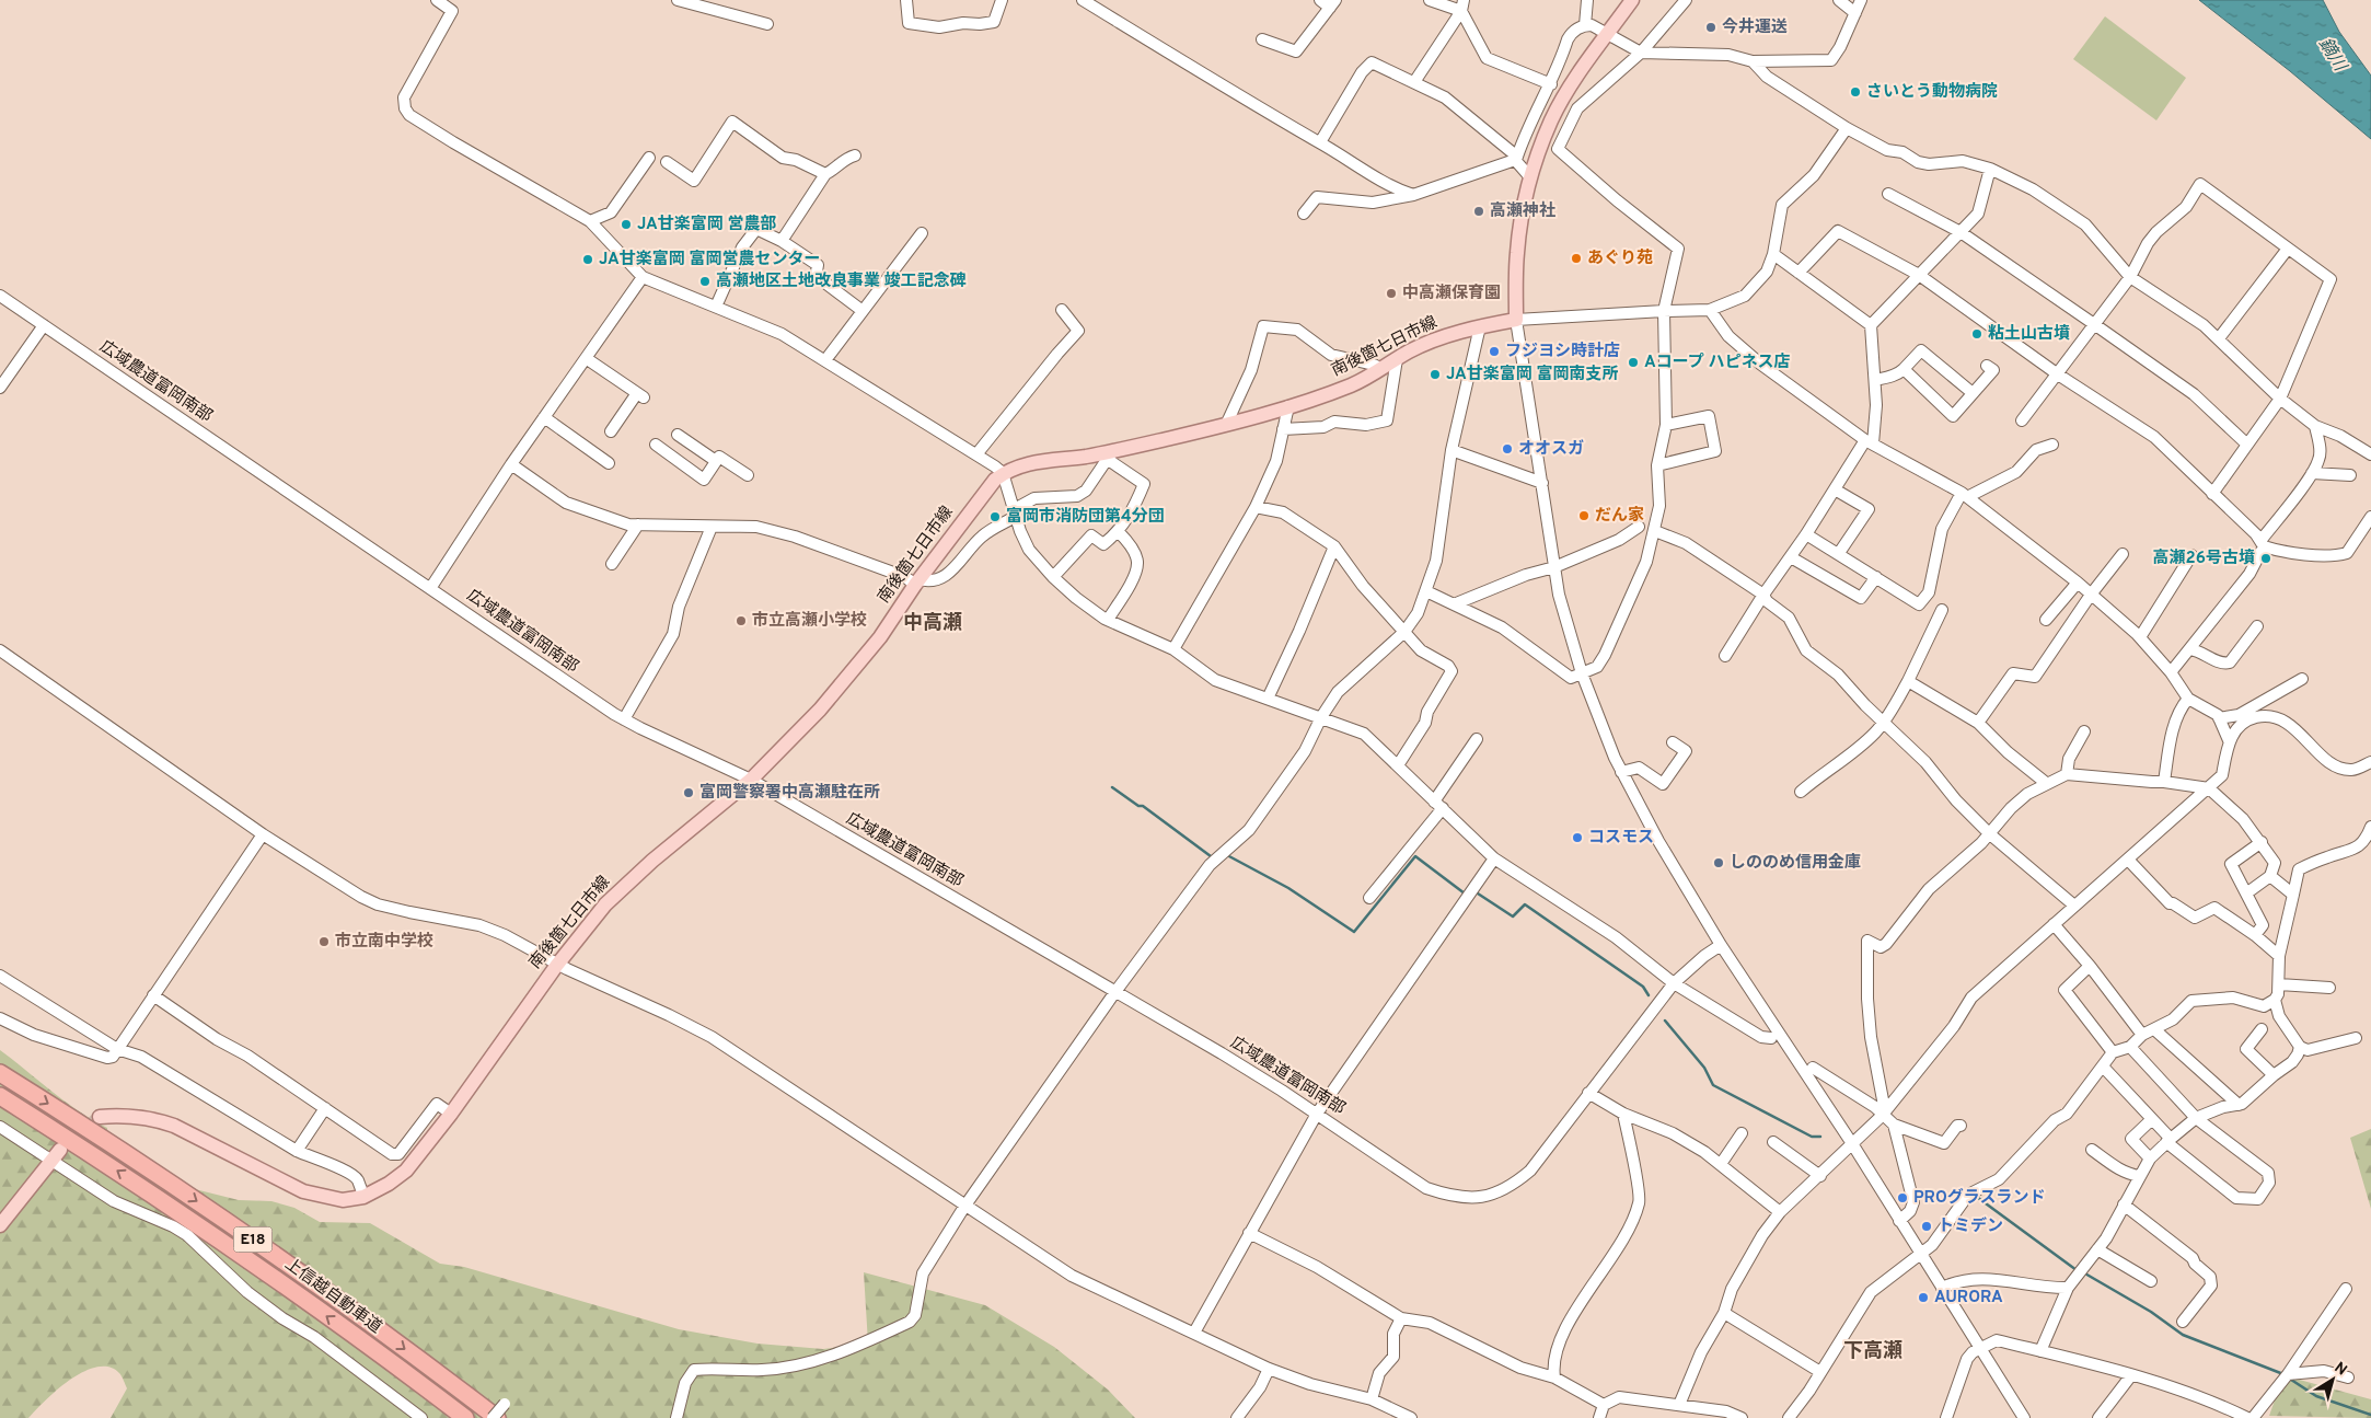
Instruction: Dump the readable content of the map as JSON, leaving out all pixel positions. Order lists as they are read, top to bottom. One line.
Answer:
{"streets":{"highway":["E18","上信越自動車道"],"main road":["南後箇七日市線"],"street":["広域農道富岡南部"]},"crossings":[["南後箇七日市線","広域農道富岡南部"]],"districts":["中高瀬","下高瀬"],"water":["鏑川"],"places":["今井運送","さいとう動物病院","高瀬神社","JA甘楽富岡 営農部","あぐり苑","JA甘楽富岡 富岡営農センター","高瀬地区土地改良事業 竣工記念碑","中高瀬保育園","粘土山古墳","フジヨシ時計店","Aコープ ハピネス店","JA甘楽富岡 富岡南支所","オオスガ","だん家","富岡市消防団第4分団","高瀬26号古墳","市立高瀬小学校","富岡警察署中高瀬駐在所","コスモス","しののめ信用金庫","市立南中学校","PROグラスランド","トミデン","AURORA"],"north":"top right"}
